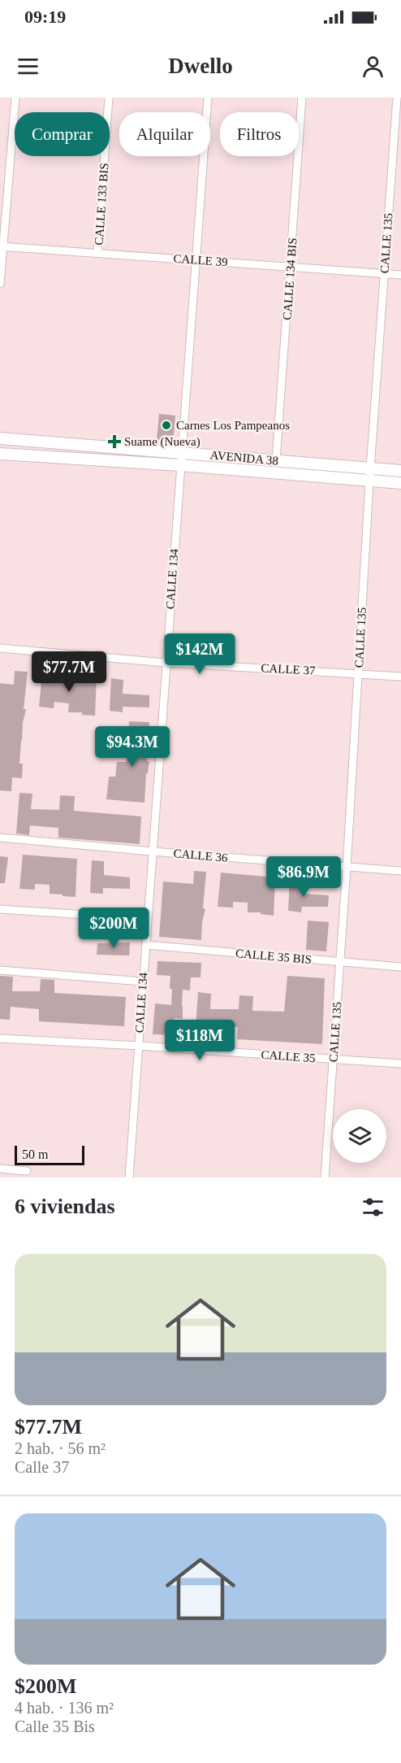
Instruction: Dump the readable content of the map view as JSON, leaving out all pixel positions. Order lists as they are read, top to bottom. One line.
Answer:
{"streets":{"main road":["AVENIDA 38"],"street":["CALLE 133 BIS","CALLE 135","CALLE 39","CALLE 134 BIS","CALLE 134","CALLE 37","CALLE 36","CALLE 35 BIS","CALLE 35"]},"crossings":[["CALLE 133 BIS","CALLE 39"],["CALLE 135","CALLE 39"],["CALLE 135","AVENIDA 38"],["CALLE 135","CALLE 37"],["CALLE 135","CALLE 36"],["CALLE 135","CALLE 35 BIS"],["CALLE 135","CALLE 35"],["CALLE 39","CALLE 134 BIS"],["CALLE 39","CALLE 134"],["CALLE 134 BIS","AVENIDA 38"],["AVENIDA 38","CALLE 134"],["CALLE 134","CALLE 37"],["CALLE 134","CALLE 36"],["CALLE 134","CALLE 35 BIS"],["CALLE 134","CALLE 35"]],"places":{"other":["Carnes Los Pampeanos"],"health":["Suame (Nueva)"]},"scale_bar":"50 m","page":{"status":"09:19","header":"Dwello","chip":["Comprar","Alquilar","Filtros"],"price":["$142M","$77.7M","$94.3M","$86.9M","$200M","$118M"],"scale":"50 m","heading":"6 viviendas","list":[{"name":"$77.7M","note":"2 hab. · 56 m² · Calle 37"},{"name":"$200M","note":"4 hab. · 136 m² · Calle 35 Bis"}]}}
